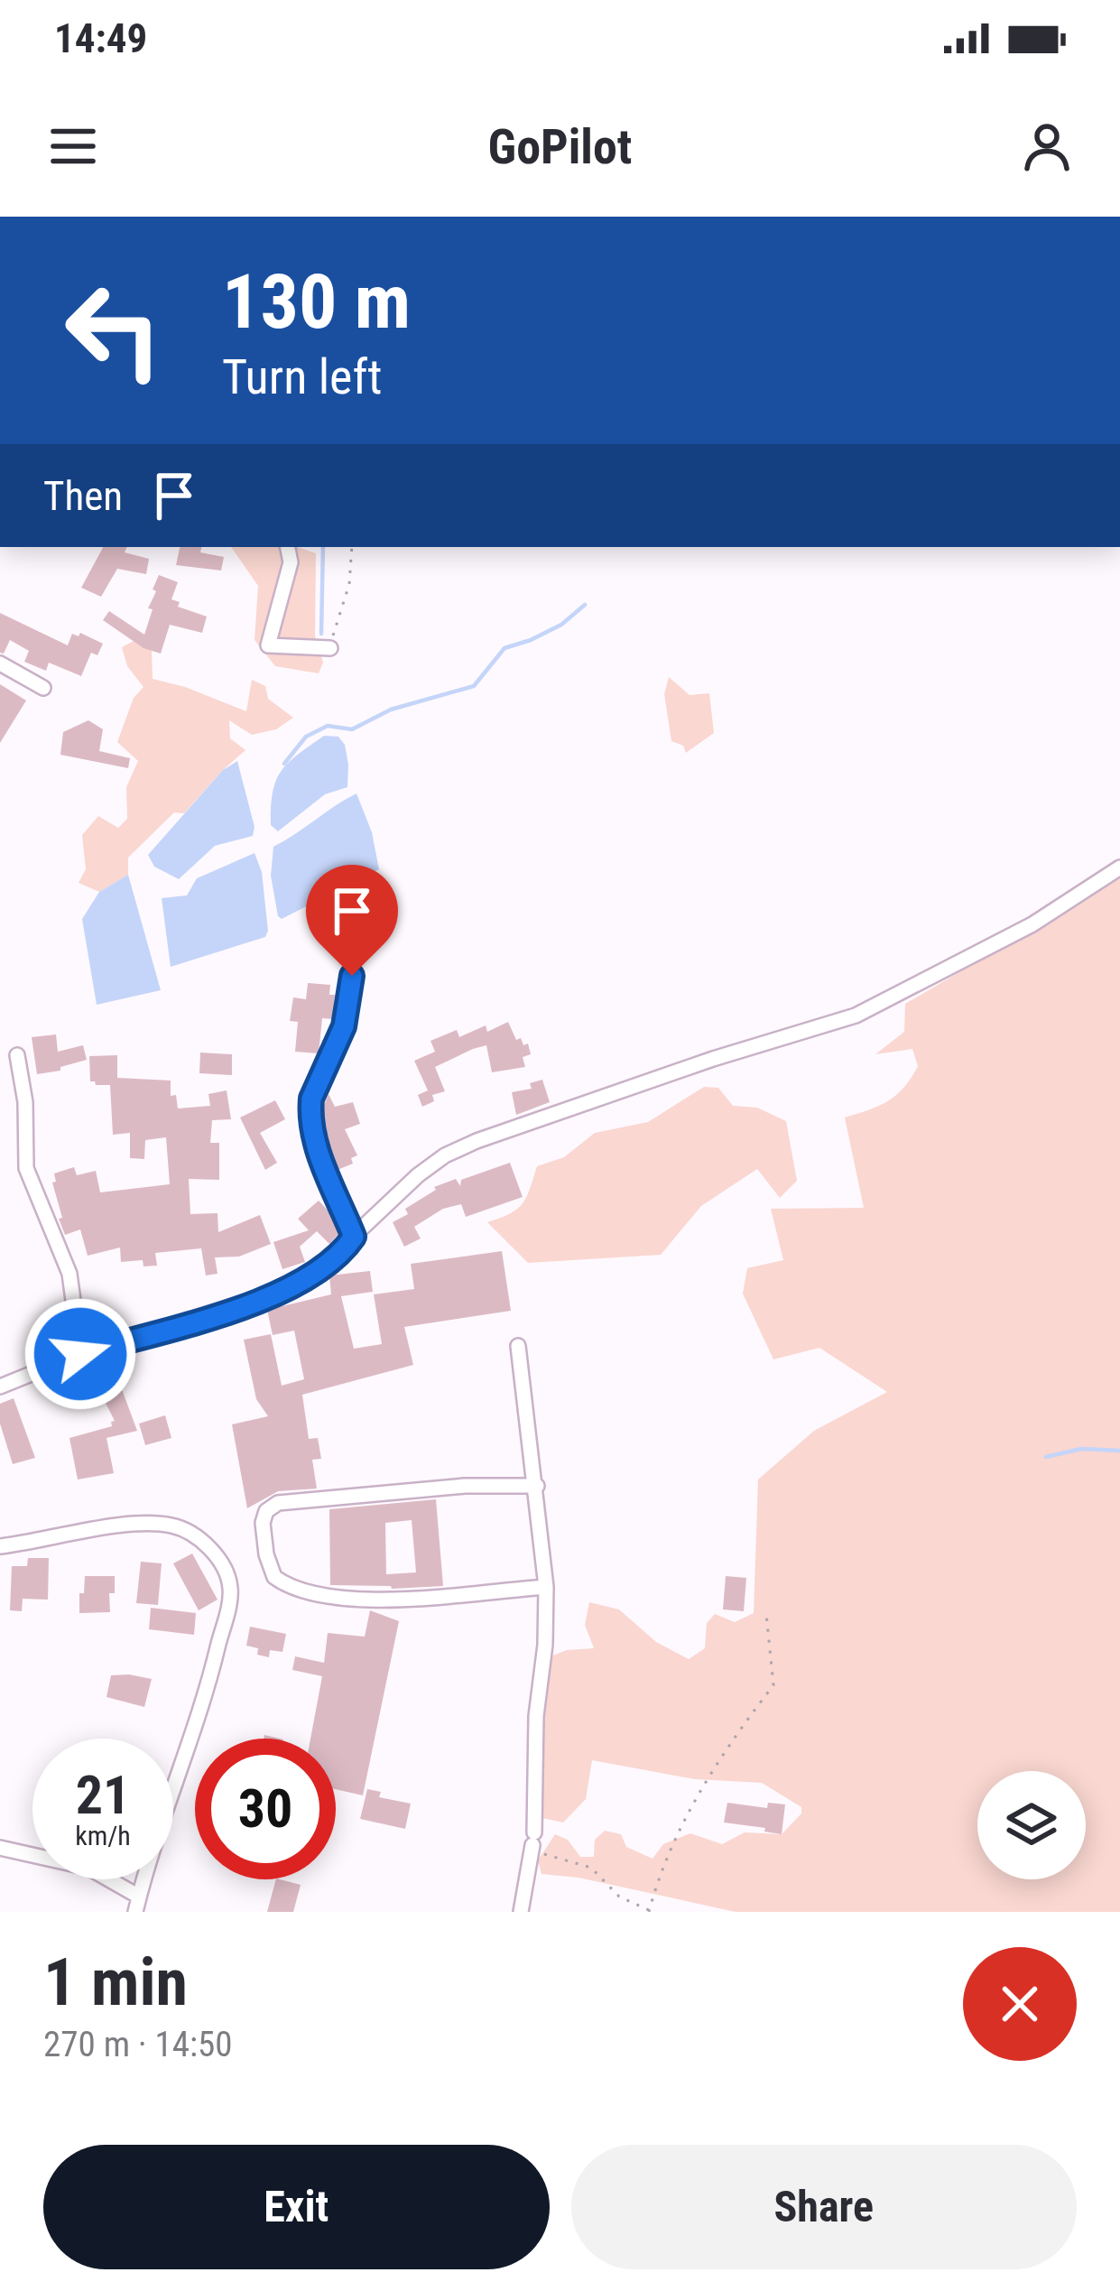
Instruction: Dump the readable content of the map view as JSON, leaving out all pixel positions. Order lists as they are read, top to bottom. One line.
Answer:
{"page":{"status":"14:49","header":"GoPilot","turn":["130 m","Turn left"],"then":"Then","speed":"21 km/h","limit":"30","heading":["1 min","270 m · 14:50"],"buttons":["Exit","Share"]}}
